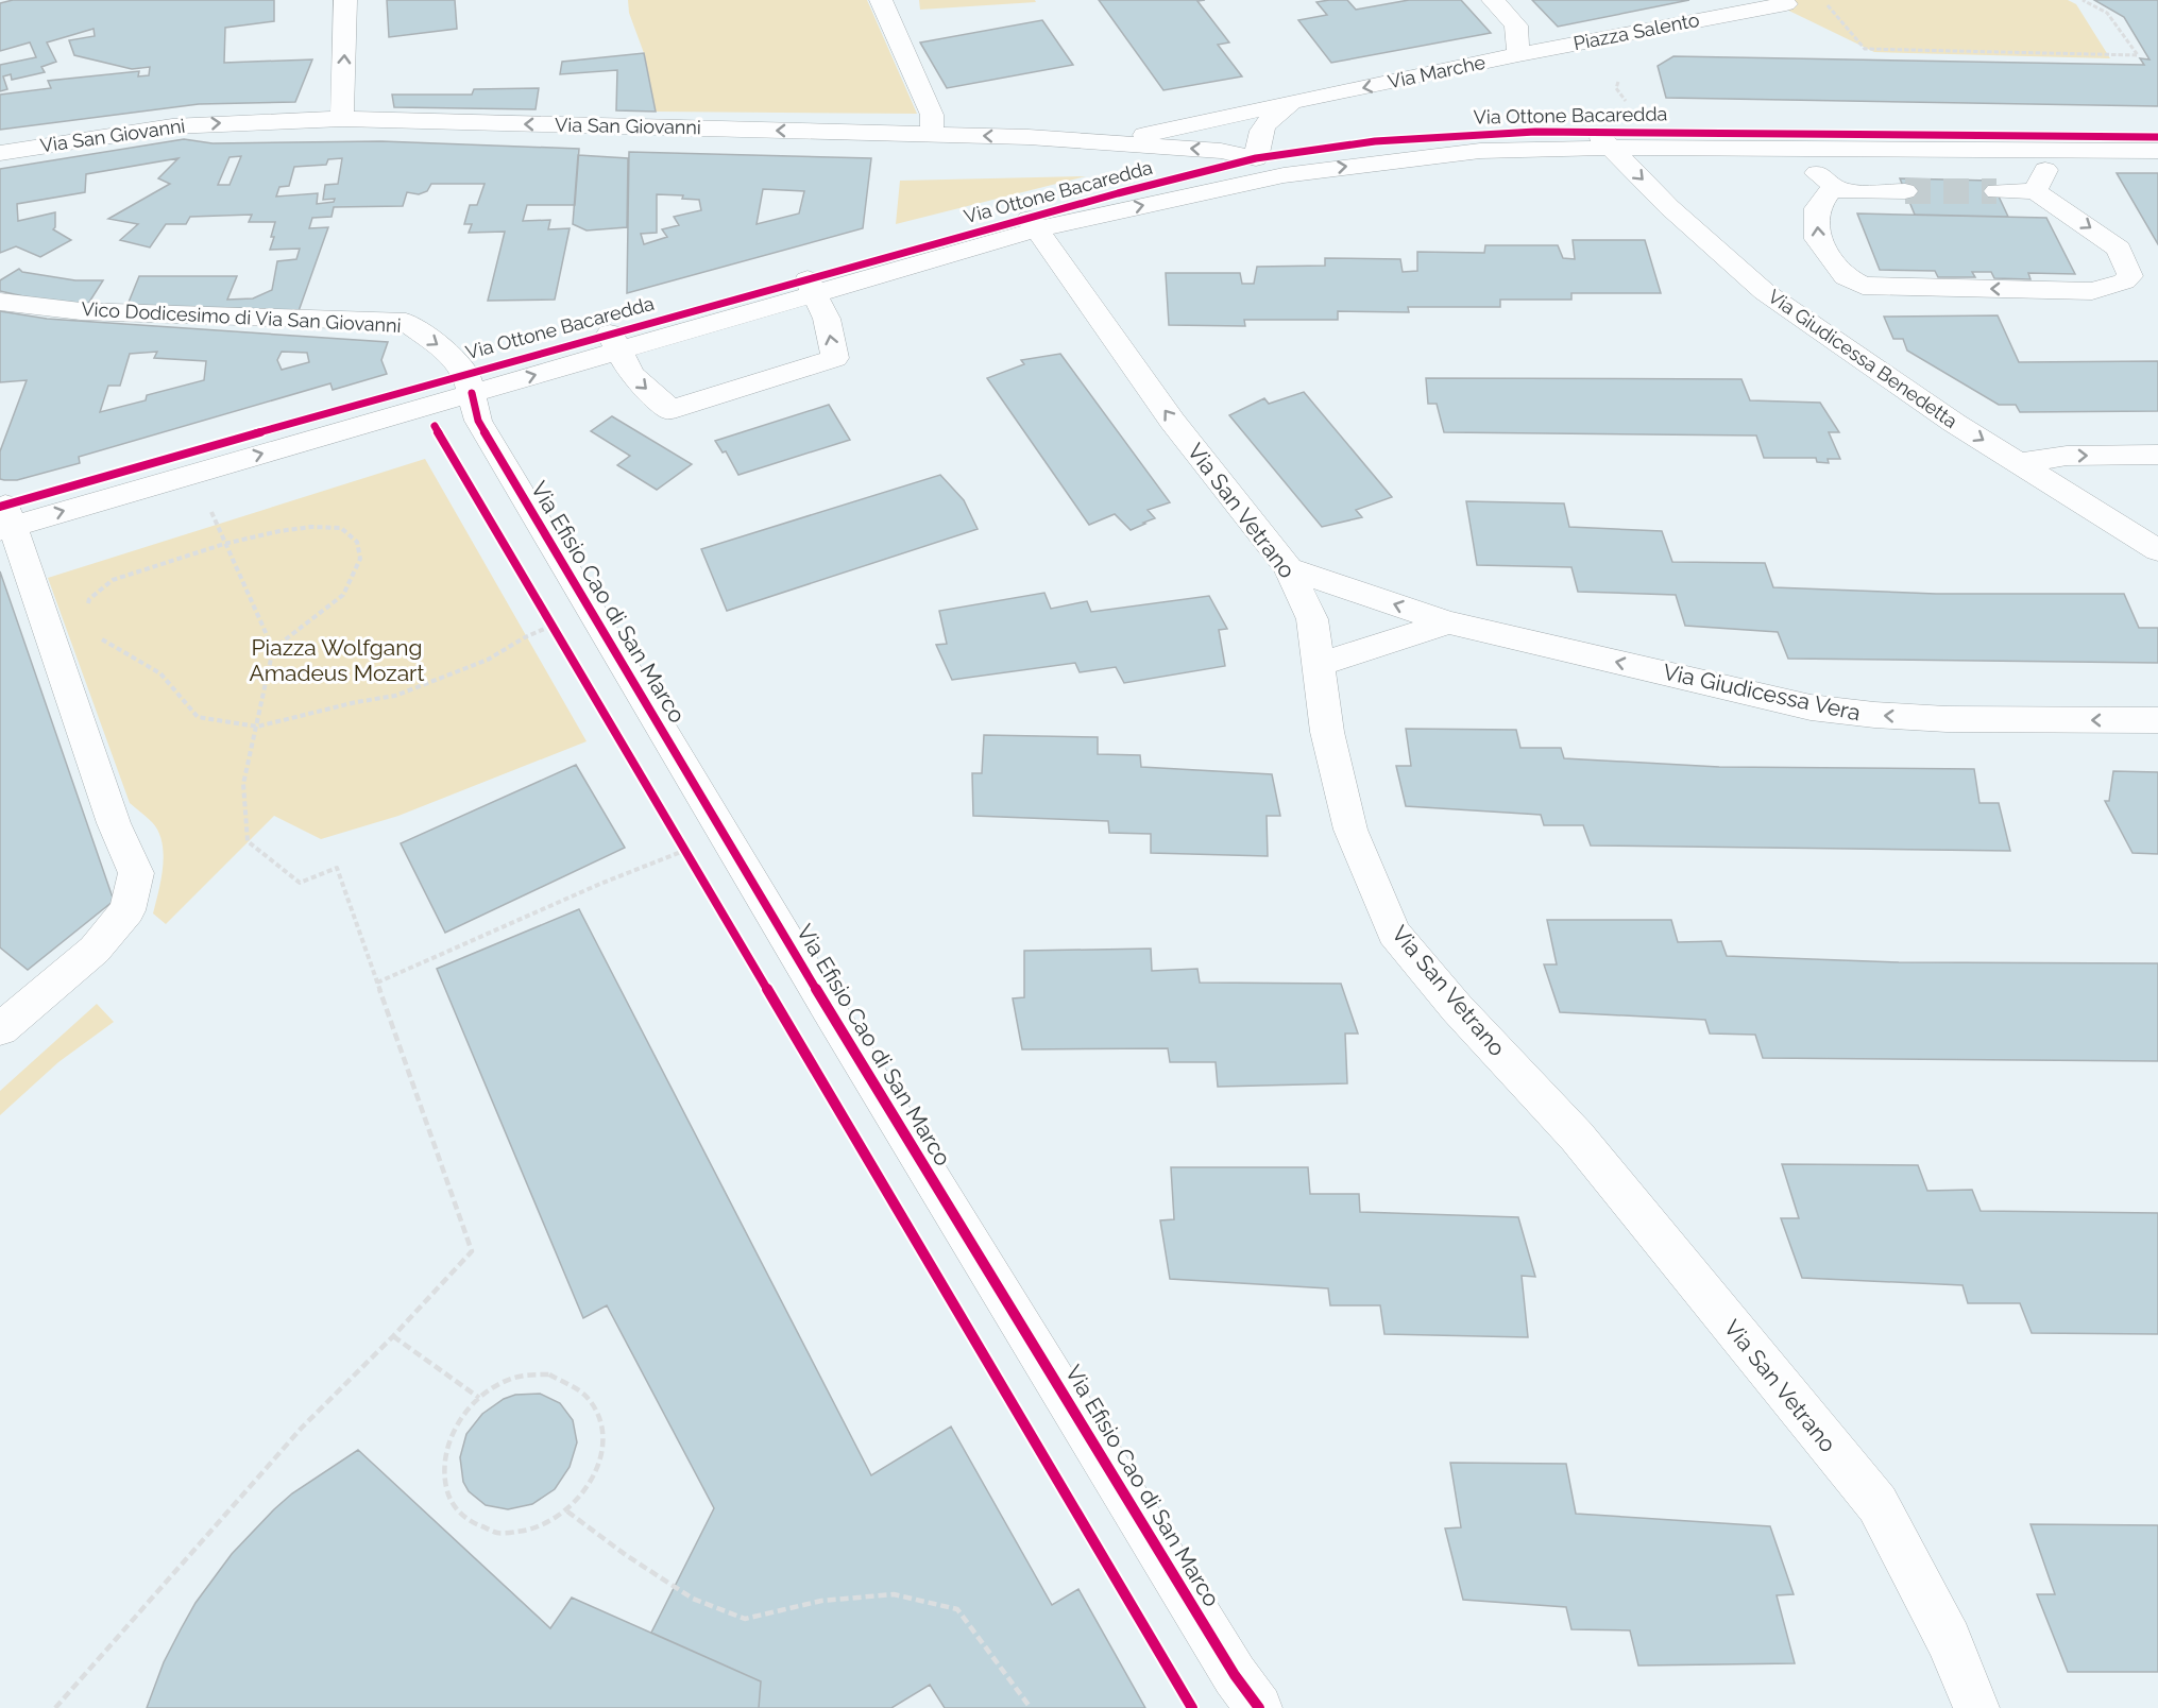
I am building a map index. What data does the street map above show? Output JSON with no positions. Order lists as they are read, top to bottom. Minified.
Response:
{"streets":{"street":["Piazza Salento","Via Marche","Via Ottone Bacaredda","Via San Giovanni","Vico Dodicesimo di Via San Giovanni","Via Giudicessa Benedetta","Via San Vetrano","Via Efisio Cao di San Marco","Via Giudicessa Vera"]},"crossings":[["Piazza Salento","Via Marche"],["Via Marche","Via Ottone Bacaredda"],["Via Marche","Via San Giovanni"],["Via Ottone Bacaredda","Via San Giovanni"],["Via Ottone Bacaredda","Vico Dodicesimo di Via San Giovanni"],["Via Ottone Bacaredda","Via Giudicessa Benedetta"],["Via Ottone Bacaredda","Via San Vetrano"],["Via Ottone Bacaredda","Via Efisio Cao di San Marco"],["Vico Dodicesimo di Via San Giovanni","Via Efisio Cao di San Marco"],["Via San Vetrano","Via Giudicessa Vera"]],"one_way":["Via Marche","Vico Dodicesimo di Via San Giovanni","Via Giudicessa Benedetta","Via Giudicessa Vera"],"parks":["Piazza Wolfgang Amadeus Mozart"]}
